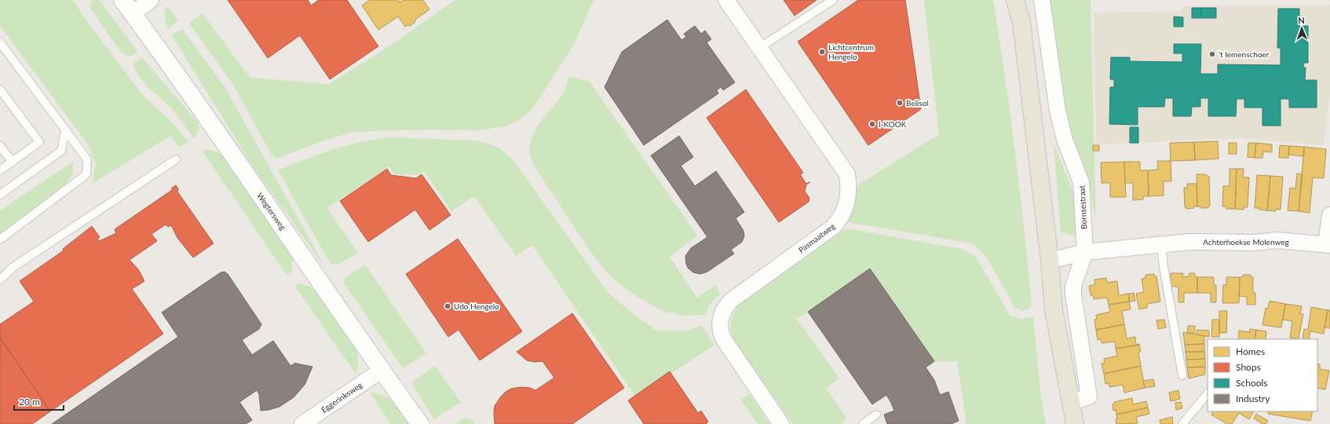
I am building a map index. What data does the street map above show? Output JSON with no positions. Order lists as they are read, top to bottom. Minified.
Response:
{"streets":{"street":["Bornsestraat","Wegtersweg","Pasmaatweg","Achterhoekse Molenweg","Eggerinksweg"]},"crossings":[["Bornsestraat","Achterhoekse Molenweg"],["Wegtersweg","Eggerinksweg"]],"places":["Lichtcentrum Hengelo","'t Iemenschoer","Belisol","I-KOOK","Udo Hengelo"],"legend":["Homes","Shops","Schools","Industry"],"scale_bar":"20 m","north":"top"}
